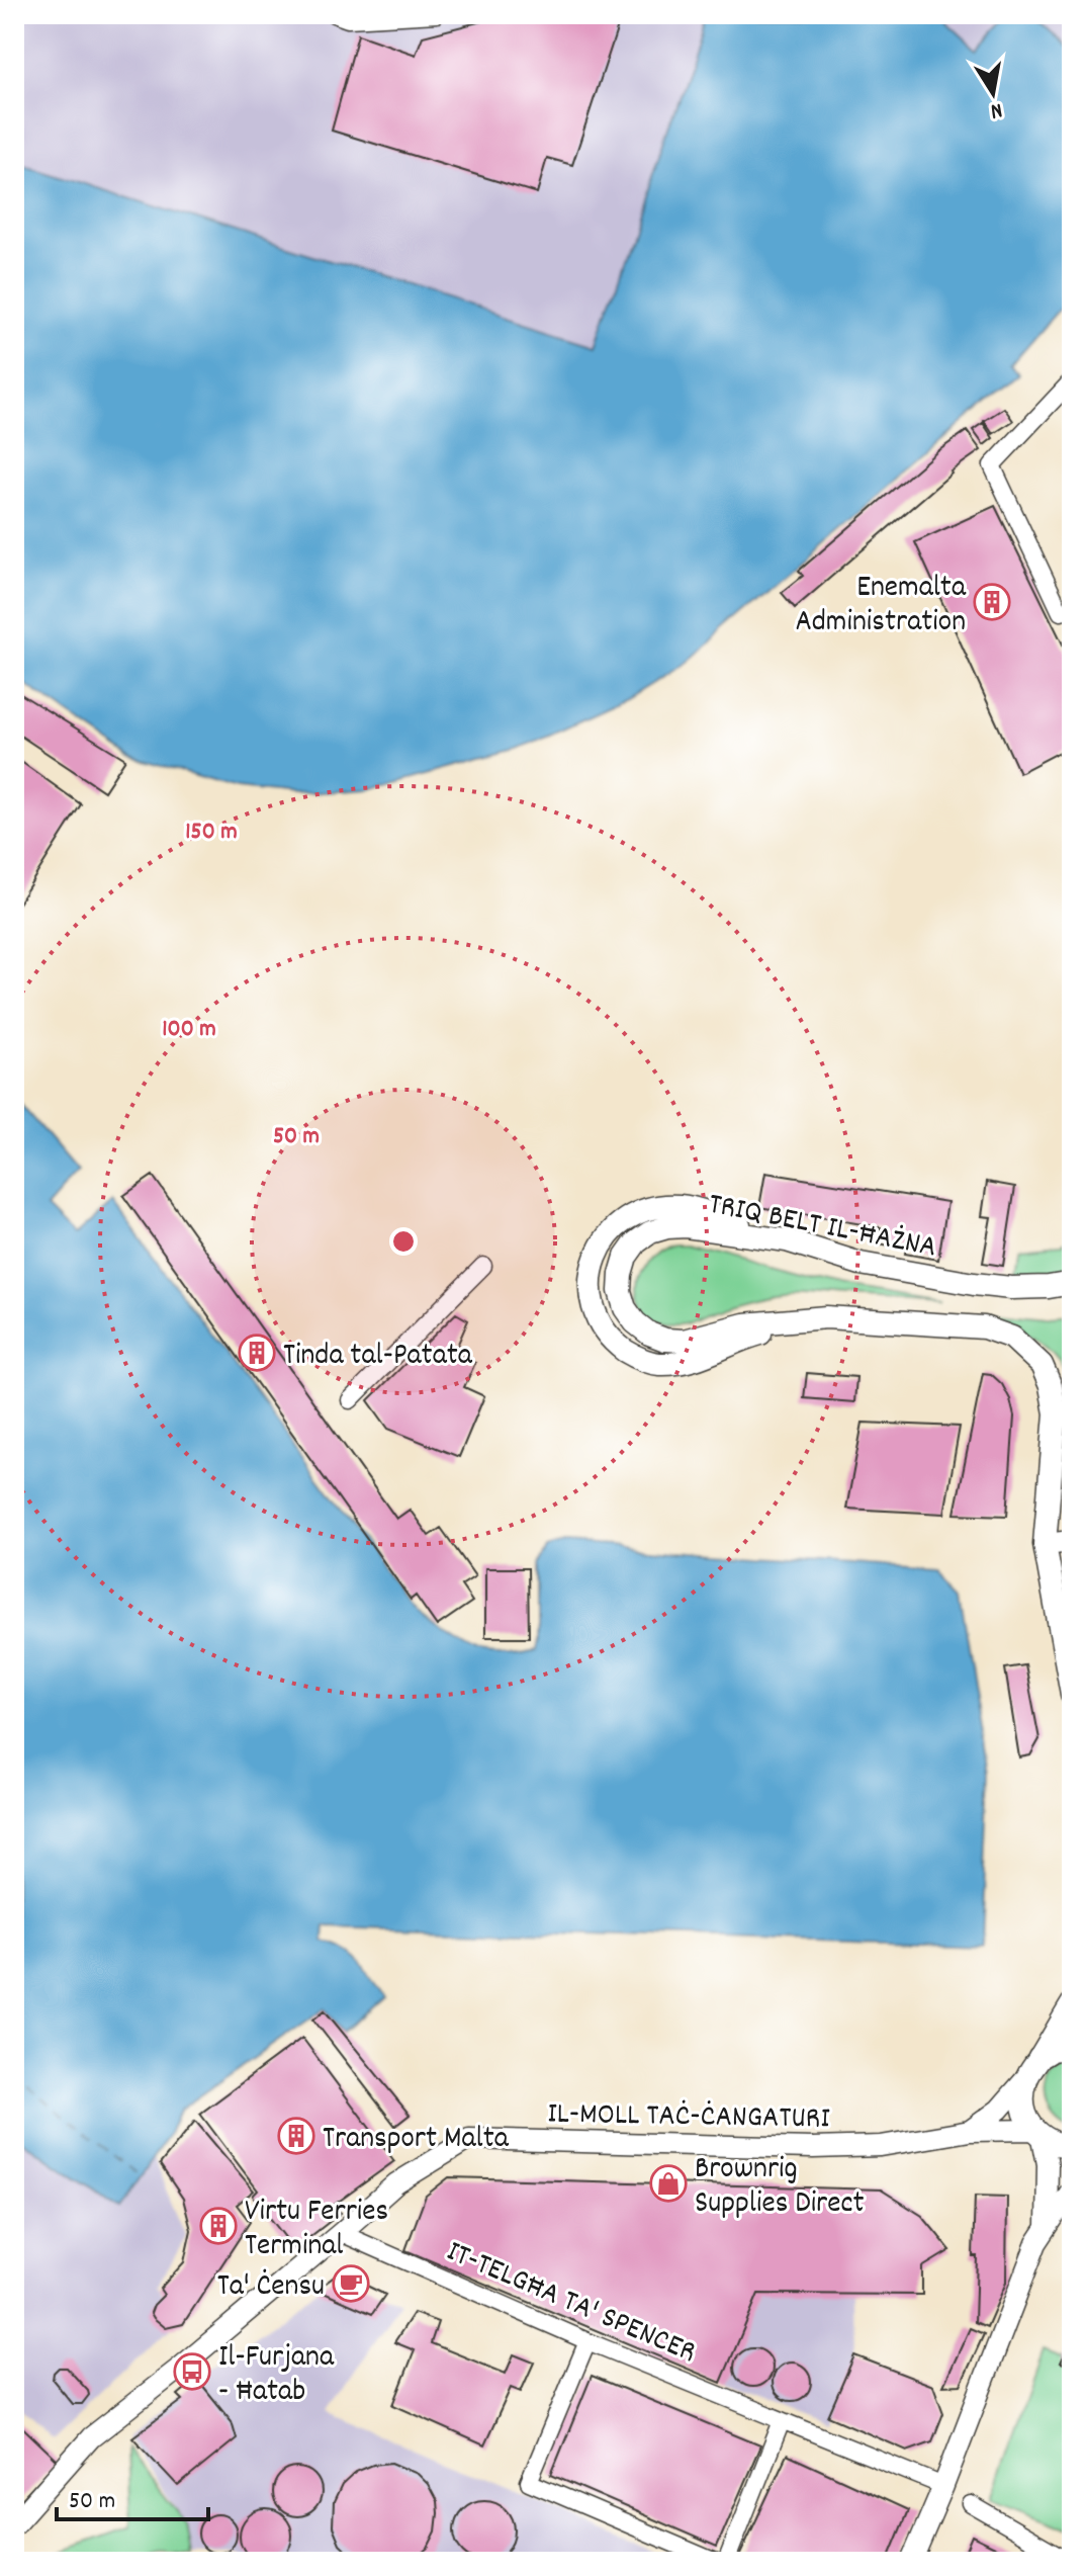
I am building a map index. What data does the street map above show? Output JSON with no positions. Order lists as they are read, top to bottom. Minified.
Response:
{"streets":{"main road":["TRIQ BELT IL-ĦAŻNA"],"street":["IL-MOLL TAĊ-ĊANGATURI","IT-TELGĦA TA' SPENCER"]},"crossings":[["IL-MOLL TAĊ-ĊANGATURI","IT-TELGĦA TA' SPENCER"]],"places":{"building":["Enemalta Administration","Tinda tal-Patata","Transport Malta","Virtu Ferries Terminal"],"shop":["Brownrig Supplies Direct"],"cafe":["Ta' Ċensu"],"bus stop":["Il-Furjana - Ħatab"]},"scale_bar":"50 m","north":"bottom","rings":["150 m","100 m","50 m"]}
